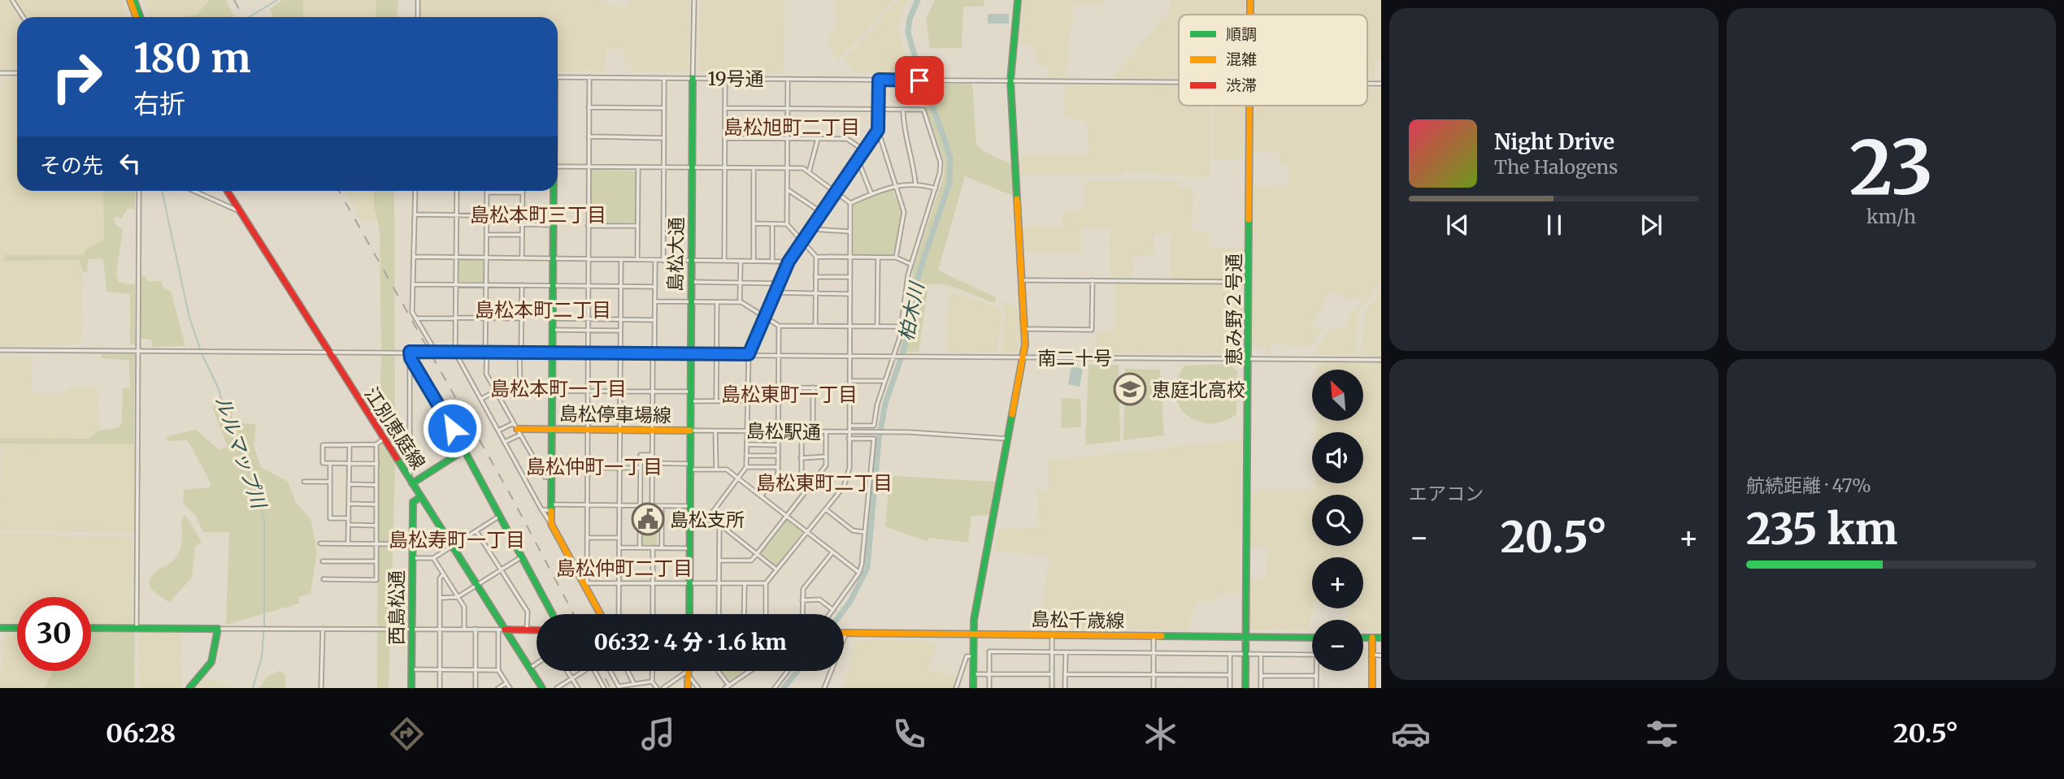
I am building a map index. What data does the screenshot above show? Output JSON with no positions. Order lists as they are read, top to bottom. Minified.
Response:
{"streets":{"street":["19号通","島松大通","恵み野２号通","南二十号","島松停車場線","江別恵庭線","島松駅通","西島松通","島松千歳線"]},"crossings":[["19号通","島松大通"],["島松大通","南二十号"],["島松大通","島松停車場線"],["島松大通","島松駅通"],["恵み野２号通","南二十号"],["恵み野２号通","島松千歳線"],["南二十号","江別恵庭線"],["島松停車場線","島松駅通"],["江別恵庭線","西島松通"]],"districts":["島松旭町二丁目","島松本町三丁目","島松本町二丁目","島松本町一丁目","島松東町一丁目","島松仲町一丁目","島松東町二丁目","島松寿町一丁目","島松仲町二丁目"],"water":["柏木川","ルルマップ川"],"places":{"school or university":["恵庭北高校"],"public building":["島松支所"]},"legend":["順調","混雑","渋滞"],"north":"top left","page":{"tile":[["23","km/h"],"エアコン",["航続距離 · 47%","235 km"]],"turn":["180 m","右折"],"song":["Night Drive","The Halogens"],"then":"その先","map_buttons":["+","−"],"heat":["−","20.5°","+"],"limit":"30","trip":"06:32 · 4 分 · 1.6 km","tabs":["06:28","20.5°"]}}
